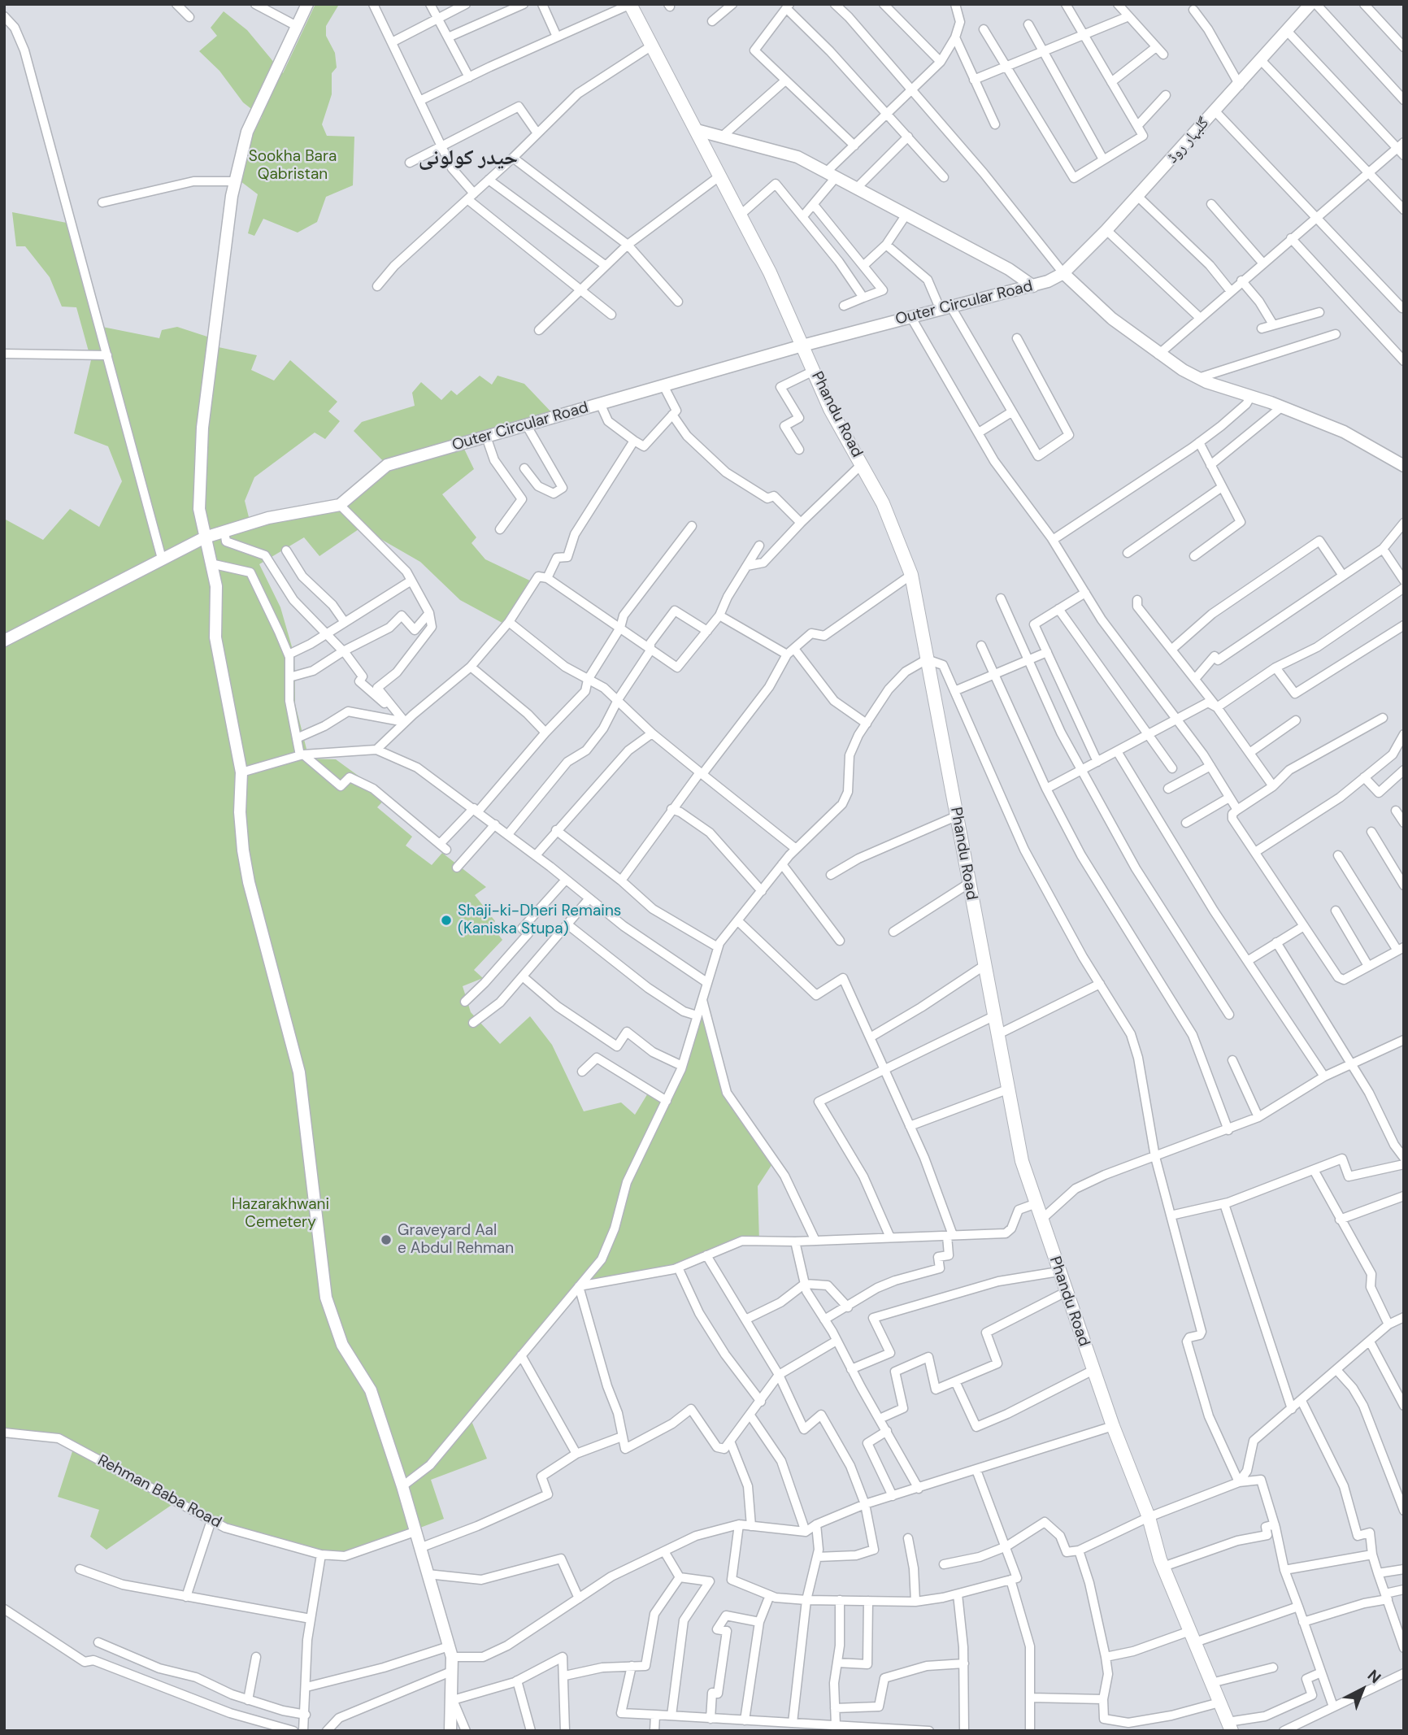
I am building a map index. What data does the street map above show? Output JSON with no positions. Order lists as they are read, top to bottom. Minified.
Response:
{"streets":{"main road":["گلبہار روڈ","Outer Circular Road","Phandu Road"],"street":["Rehman Baba Road"]},"crossings":[["گلبہار روڈ","Outer Circular Road"],["Outer Circular Road","Phandu Road"]],"districts":["حیدر کولونی"],"parks":["Sookha Bara Qabristan","Hazarakhwani Cemetery"],"places":["Shaji-ki-Dheri Remains (Kaniska Stupa)","Graveyard Aal e Abdul Rehman"],"north":"top right"}
